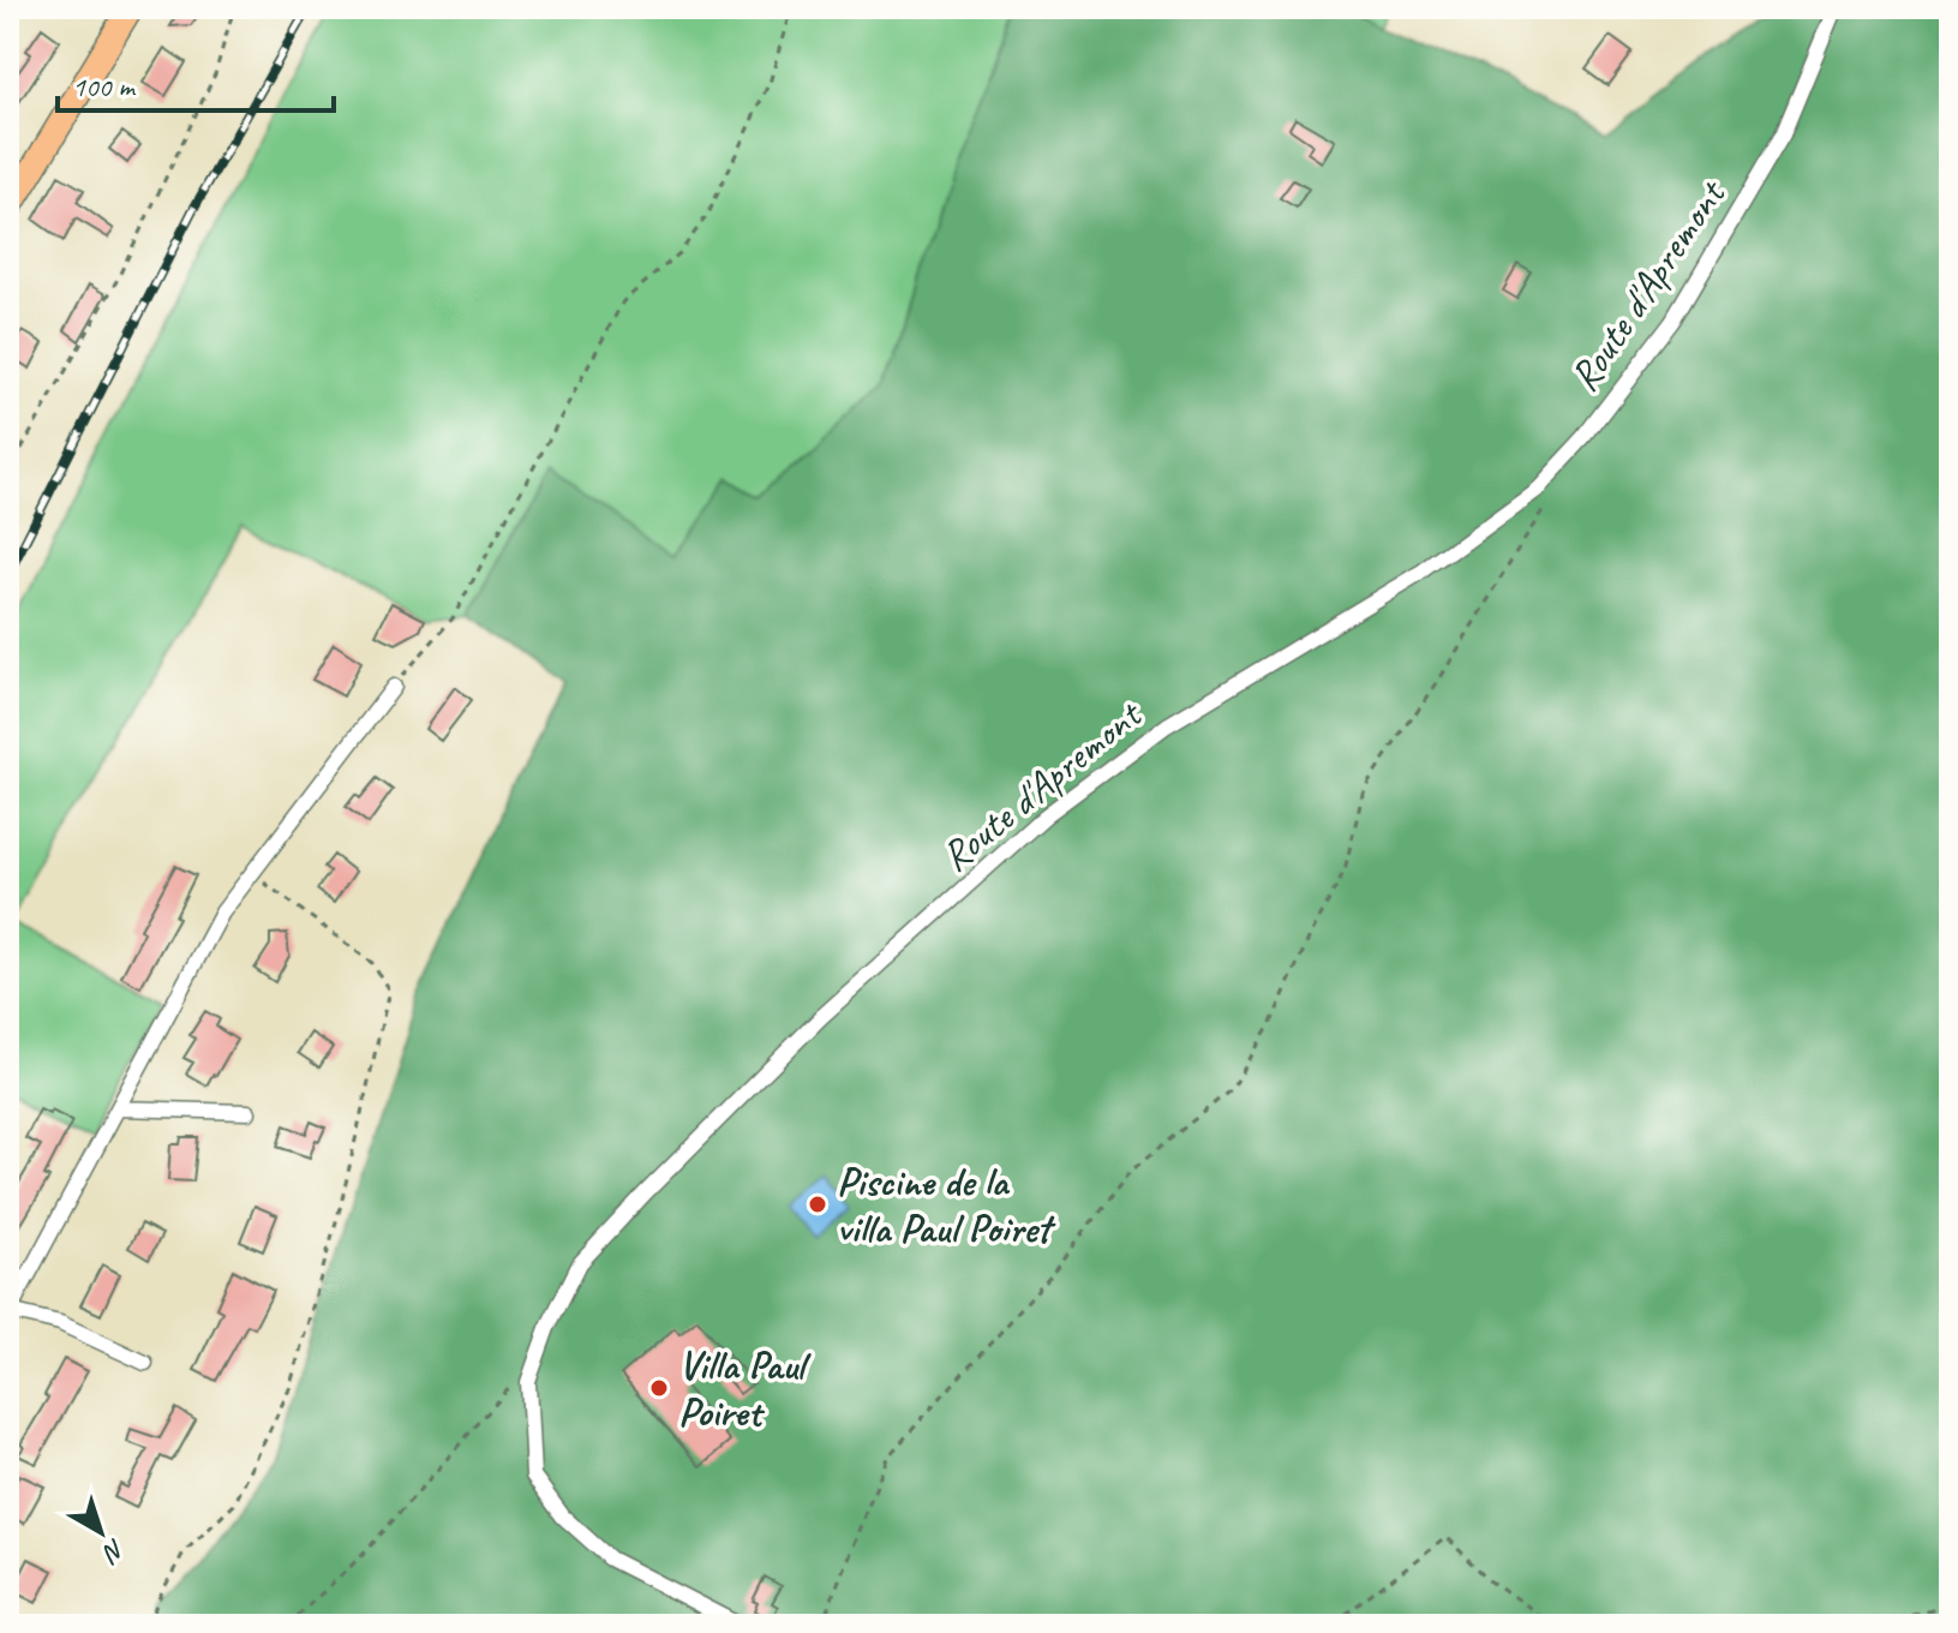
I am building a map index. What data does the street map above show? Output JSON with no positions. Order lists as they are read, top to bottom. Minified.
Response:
{"streets":{"street":["Route d'Apremont"]},"places":["Piscine de la villa Paul Poiret","Villa Paul Poiret"],"scale_bar":"100 m","north":"bottom right"}
